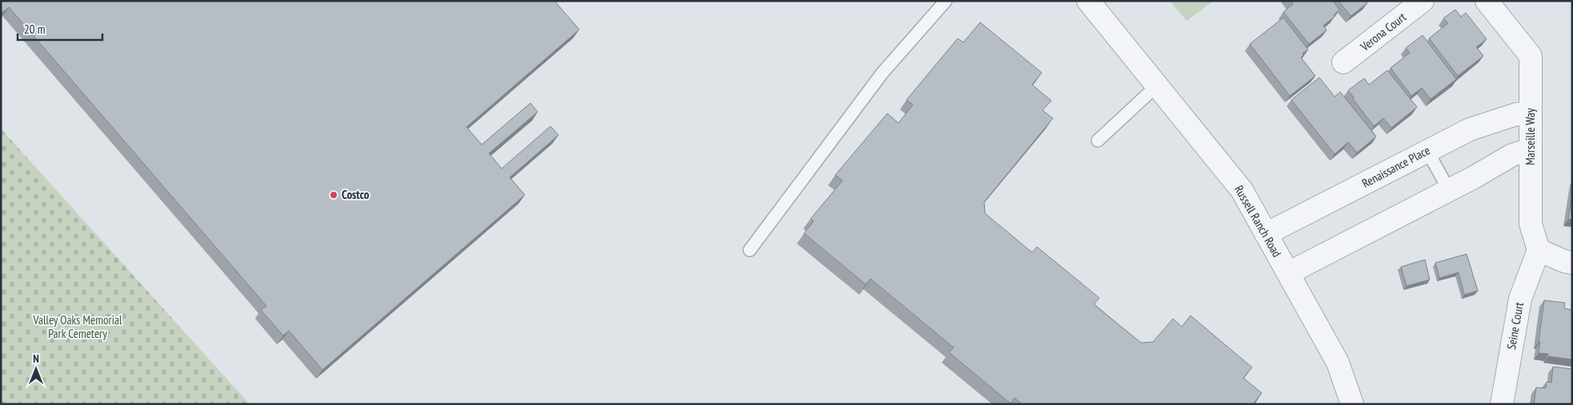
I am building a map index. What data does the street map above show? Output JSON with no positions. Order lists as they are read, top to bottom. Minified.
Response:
{"streets":{"street":["Verona Court","Marseille Way","Renaissance Place","Russell Ranch Road","Seine Court"]},"crossings":[["Marseille Way","Renaissance Place"],["Marseille Way","Seine Court"],["Renaissance Place","Russell Ranch Road"]],"parks":["Valley Oaks Memorial Park Cemetery"],"places":["Costco"],"scale_bar":"20 m","north":"top"}
